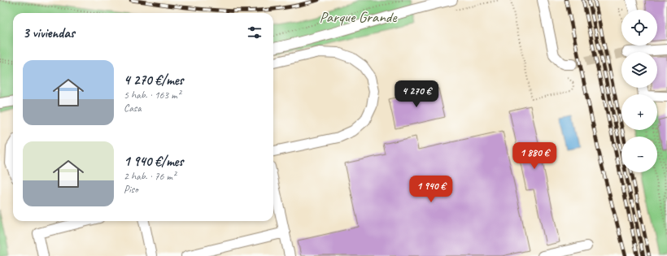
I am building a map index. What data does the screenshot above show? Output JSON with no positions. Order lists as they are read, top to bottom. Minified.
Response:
{"parks":["Parque Grande"],"page":{"map_buttons":["+","−"],"heading":"3 viviendas","list":[{"name":"4 270 €/mes","note":"5 hab. · 163 m² · Casa"},{"name":"1 940 €/mes","note":"2 hab. · 76 m² · Piso"}],"price":["4 270 €","1 880 €","1 940 €"]}}
